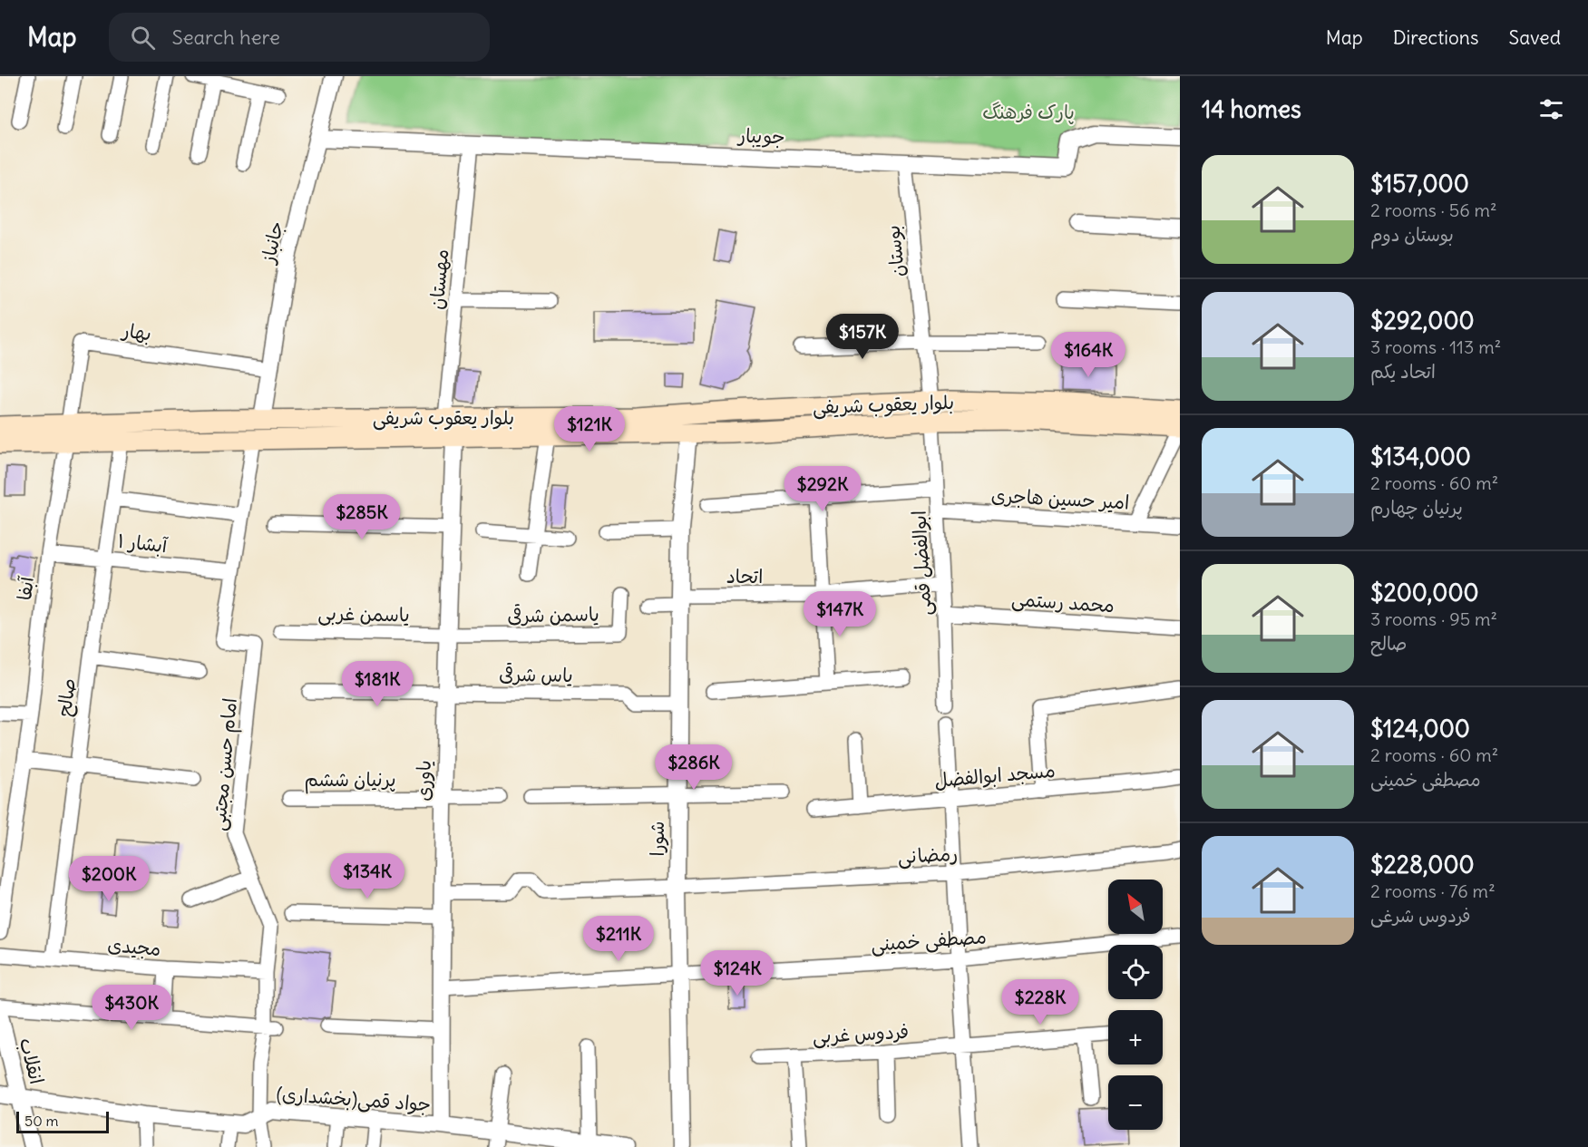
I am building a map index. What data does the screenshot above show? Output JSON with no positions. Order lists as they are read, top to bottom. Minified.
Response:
{"streets":{"main road":["بلوار یعقوب شریفی"],"street":["جویبار","جانباز","بوستان","مهستان","بهار","امیر حسین هاجری","آبشار ۱","ابوالفضل قمی","اتحاد","آبفا","محمد رستمی","یاسمن غربی","یاسمن شرقی","یاس شرقی","صالح","امام حسن مجتبی","مسجد ابوالفضل","پرنیان ششم","یاوری","شورا","رمضانی","مصطفی خمینی","مجیدی","فردوس غربی","انقلاب","جواد قمی(بخشداری)"]},"crossings":[["جویبار","جانباز"],["جویبار","بوستان"],["جویبار","مهستان"],["جانباز","بهار"],["جانباز","بلوار یعقوب شریفی"],["بوستان","بلوار یعقوب شریفی"],["مهستان","بلوار یعقوب شریفی"],["بهار","بلوار یعقوب شریفی"],["بهار","آبفا"],["بلوار یعقوب شریفی","ابوالفضل قمی"],["بلوار یعقوب شریفی","آبفا"],["بلوار یعقوب شریفی","صالح"],["بلوار یعقوب شریفی","امام حسن مجتبی"],["بلوار یعقوب شریفی","یاوری"],["بلوار یعقوب شریفی","شورا"],["امیر حسین هاجری","ابوالفضل قمی"],["آبشار ۱","آبفا"],["آبشار ۱","صالح"],["آبشار ۱","امام حسن مجتبی"],["ابوالفضل قمی","اتحاد"],["ابوالفضل قمی","محمد رستمی"],["اتحاد","شورا"],["یاسمن غربی","یاسمن شرقی"],["یاسمن غربی","یاوری"],["یاسمن شرقی","یاوری"],["یاس شرقی","یاوری"],["یاس شرقی","شورا"],["صالح","مجیدی"],["امام حسن مجتبی","مجیدی"],["امام حسن مجتبی","جواد قمی(بخشداری)"],["پرنیان ششم","یاوری"],["یاوری","رمضانی"],["یاوری","مصطفی خمینی"],["یاوری","جواد قمی(بخشداری)"],["شورا","رمضانی"],["شورا","مصطفی خمینی"],["انقلاب","جواد قمی(بخشداری)"]],"parks":["پارک فرهنگ"],"scale_bar":"50 m","north":"top left","page":{"header":"Map","search":"Search here","nav":["Map","Directions","Saved"],"heading":"14 homes","list":[{"name":"$157,000","note":"2 rooms · 56 m² · بوستان دوم"},{"name":"$292,000","note":"3 rooms · 113 m² · اتحاد یکم"},{"name":"$134,000","note":"2 rooms · 60 m² · پرنیان چهارم"},{"name":"$200,000","note":"3 rooms · 95 m² · صالح"},{"name":"$124,000","note":"2 rooms · 60 m² · مصطفی خمینی"},{"name":"$228,000","note":"2 rooms · 76 m² · فردوس شرغی"}],"price":["$157K","$164K","$121K","$292K","$285K","$147K","$181K","$286K","$134K","$200K","$211K","$124K","$228K","$430K"],"map_buttons":["+","−"],"scale":"50 m"}}
